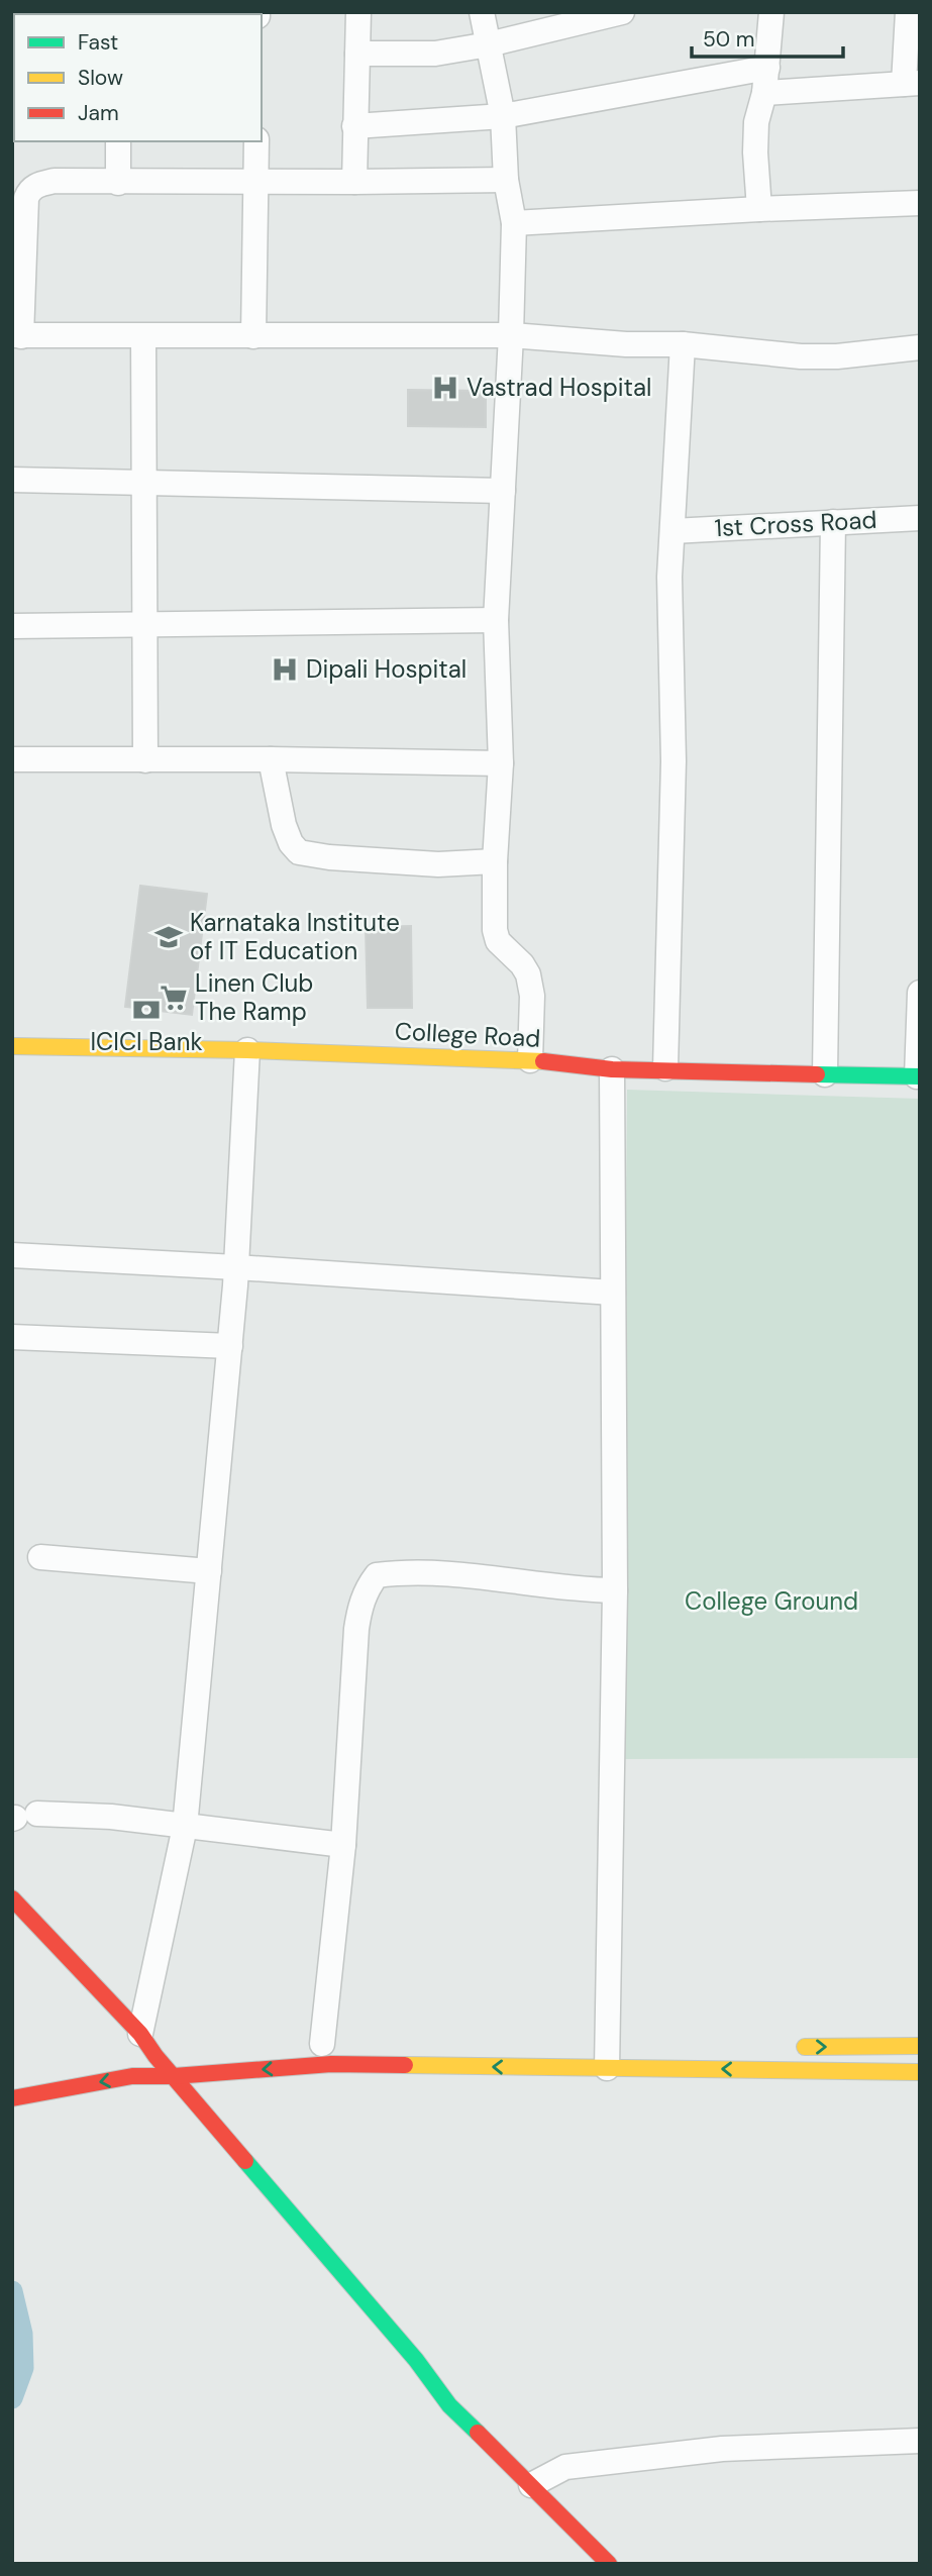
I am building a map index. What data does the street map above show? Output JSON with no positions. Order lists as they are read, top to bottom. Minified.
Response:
{"streets":{"street":["1st Cross Road","College Road"]},"parks":["College Ground"],"places":{"hospital":["Vastrad Hospital","Dipali Hospital"],"school or university":["Karnataka Institute of IT Education"],"supermarket":["Linen Club The Ramp"],"bank":["ICICI Bank"]},"legend":["Fast","Slow","Jam"],"scale_bar":"50 m"}
